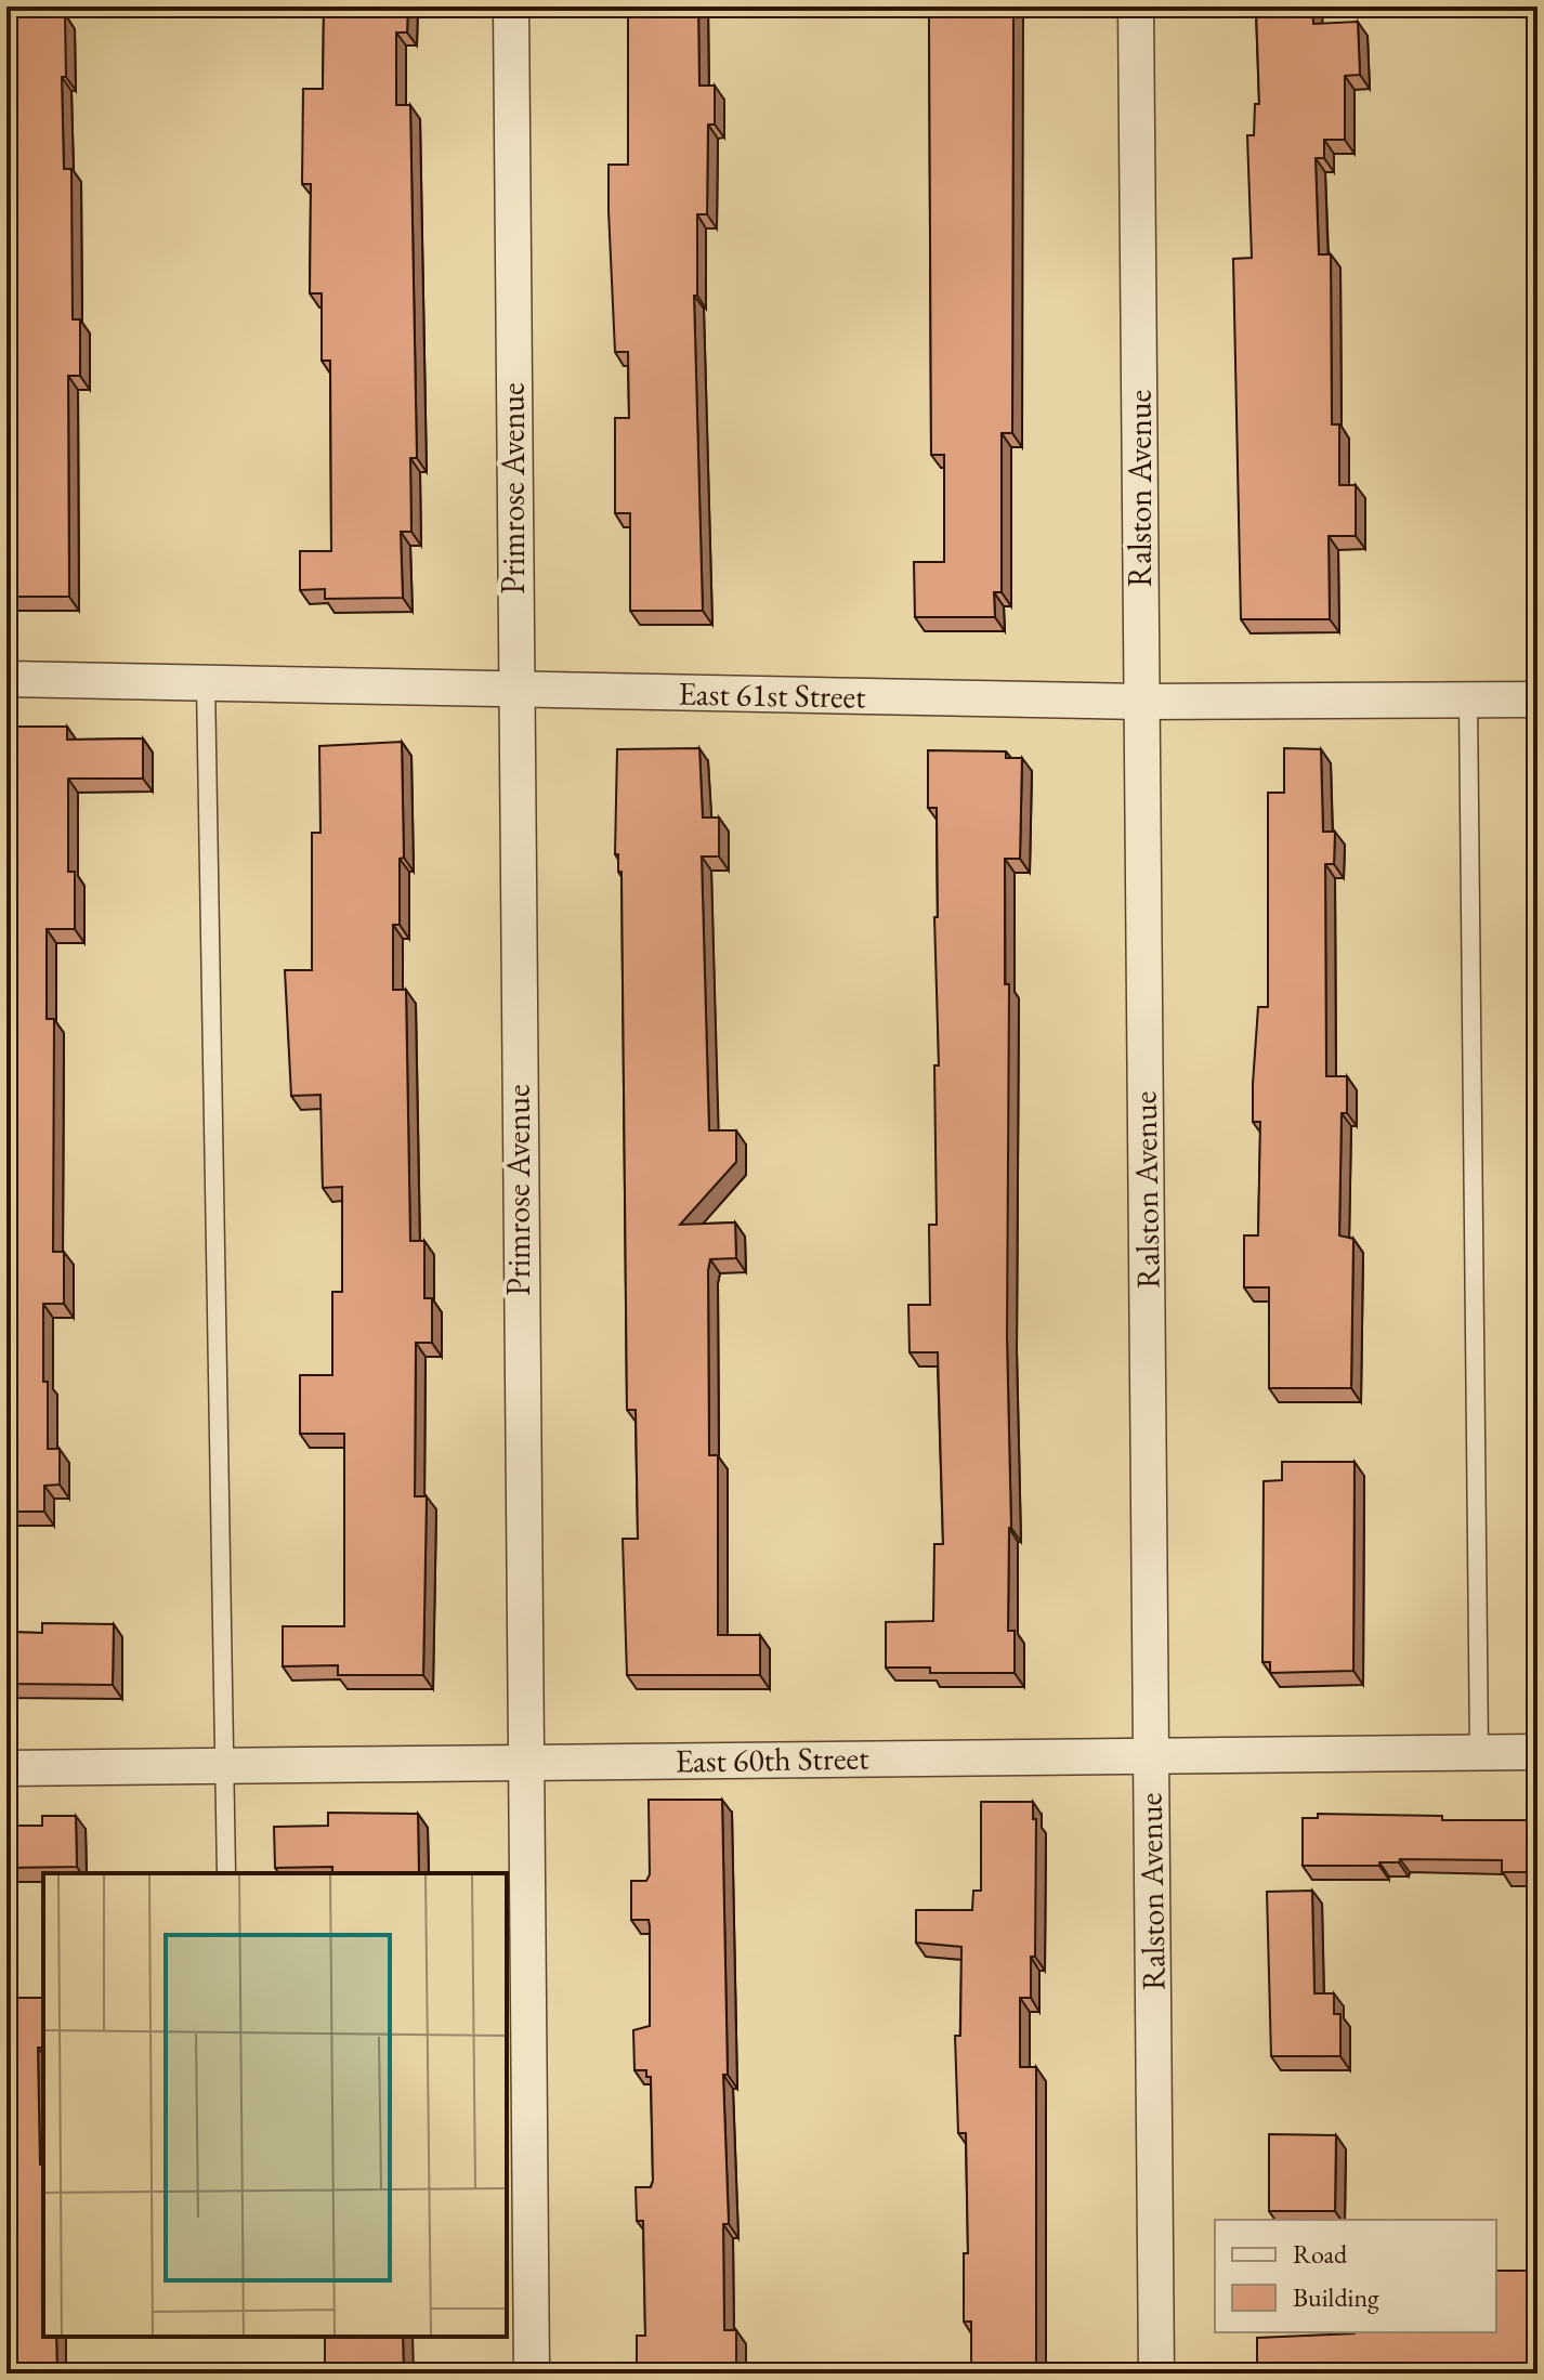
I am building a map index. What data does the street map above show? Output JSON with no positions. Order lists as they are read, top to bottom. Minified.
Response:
{"streets":{"street":["Primrose Avenue","Ralston Avenue","East 61st Street","East 60th Street"]},"crossings":[["Primrose Avenue","East 61st Street"],["Primrose Avenue","East 60th Street"],["Ralston Avenue","East 61st Street"],["Ralston Avenue","East 60th Street"]],"legend":["Road","Building"]}
